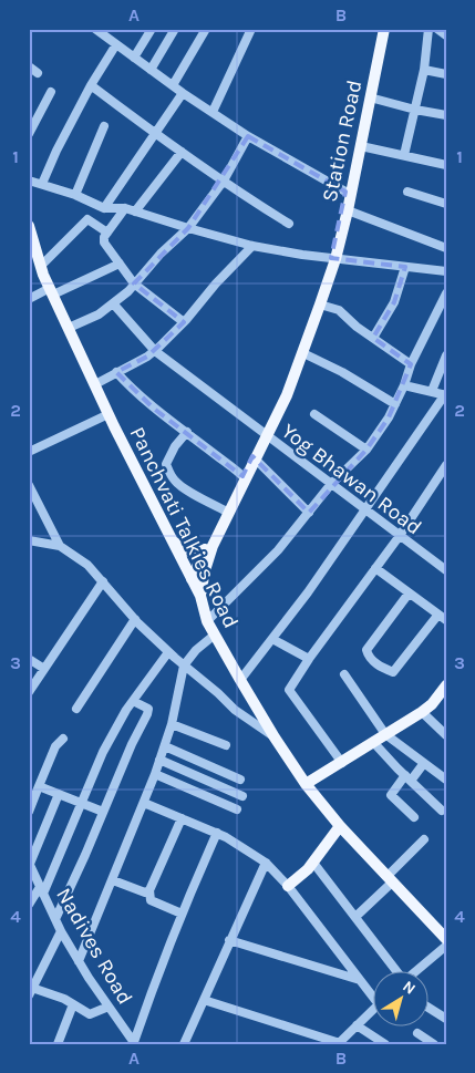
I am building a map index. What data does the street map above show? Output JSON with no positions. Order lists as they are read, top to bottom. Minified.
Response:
{"streets":{"main road":["Station Road","Panchvati Talkies Road"],"street":["Yog Bhawan Road","Nadives Road"]},"north":"top right","grid":{"columns":["A","B"],"rows":["1","2","3","4"]}}
